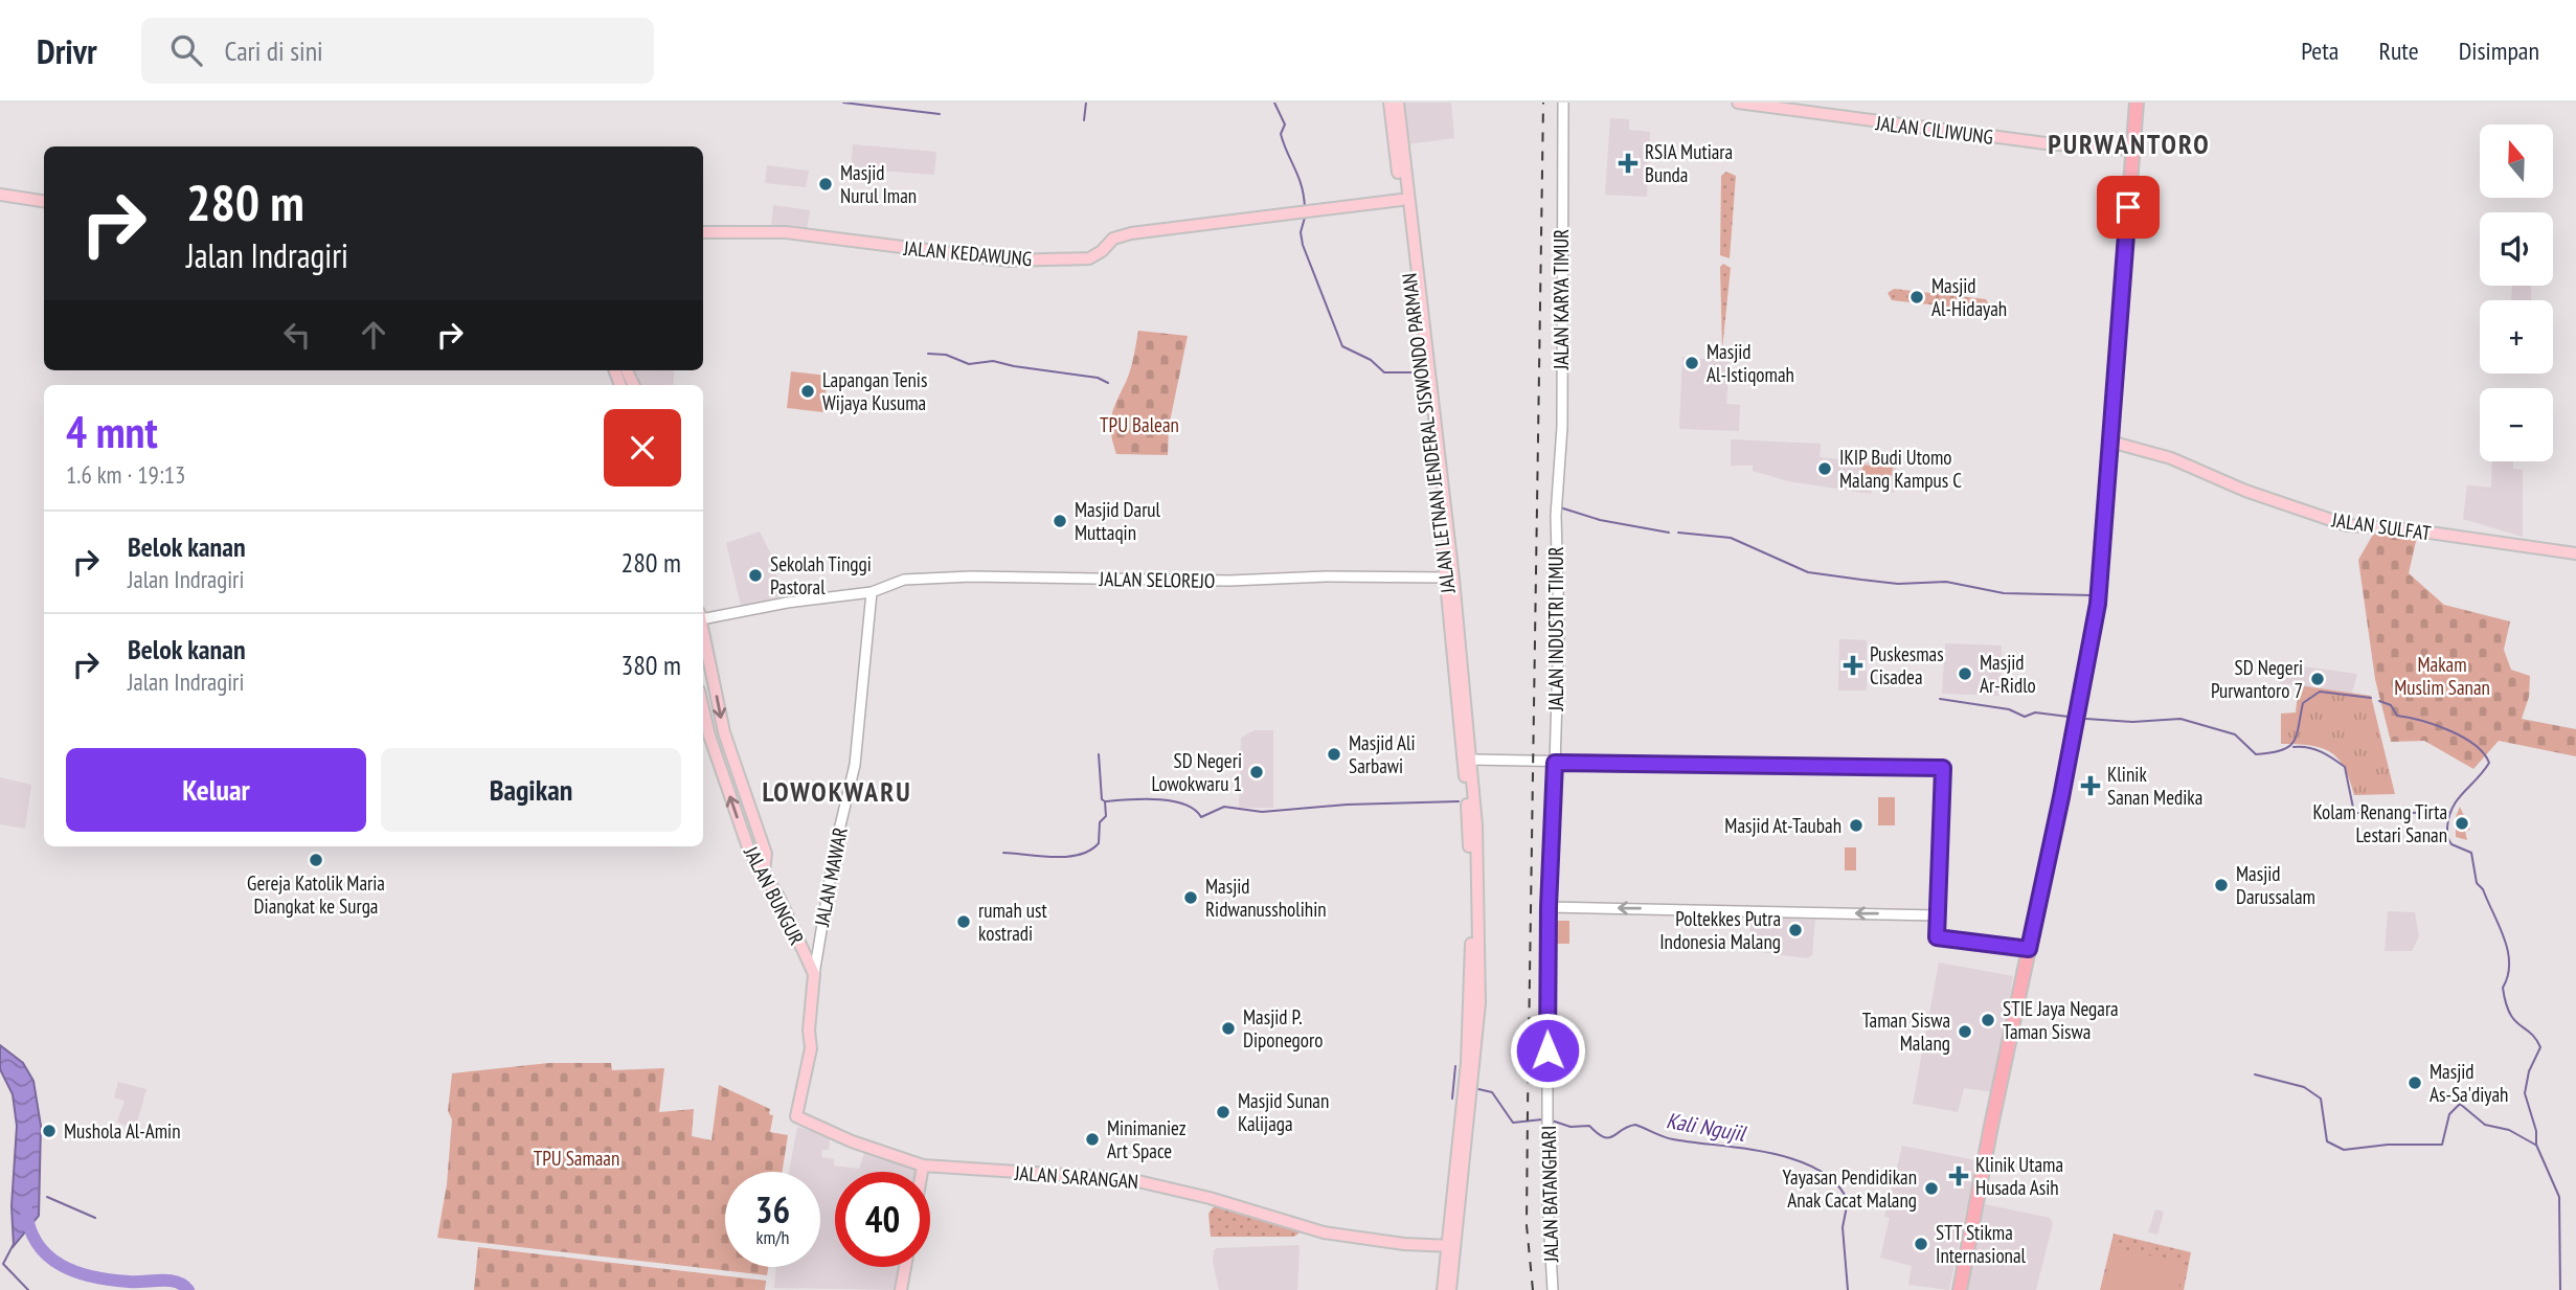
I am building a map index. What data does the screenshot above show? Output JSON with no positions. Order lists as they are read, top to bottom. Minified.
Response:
{"streets":{"main road":["JALAN CILIWUNG","JALAN KEDAWUNG","JALAN LETNAN JENDERAL SISWONDO PARMAN","JALAN SULFAT","JALAN MAWAR","JALAN BUNGUR","JALAN SARANGAN"],"street":["JALAN KARYA TIMUR","JALAN SELOREJO","JALAN INDUSTRI TIMUR","JALAN BATANGHARI"]},"crossings":[["JALAN KEDAWUNG","JALAN LETNAN JENDERAL SISWONDO PARMAN"],["JALAN KARYA TIMUR","JALAN INDUSTRI TIMUR"],["JALAN LETNAN JENDERAL SISWONDO PARMAN","JALAN SELOREJO"],["JALAN LETNAN JENDERAL SISWONDO PARMAN","JALAN SARANGAN"],["JALAN SELOREJO","JALAN MAWAR"],["JALAN INDUSTRI TIMUR","JALAN BATANGHARI"],["JALAN MAWAR","JALAN BUNGUR"],["JALAN MAWAR","JALAN SARANGAN"]],"districts":["PURWANTORO","LOWOKWARU"],"water":["Kali Ngujil"],"parks":["TPU Balean","Makam Muslim Sanan","TPU Samaan"],"places":{"health":["RSIA Mutiara Bunda","Puskesmas Cisadea","Klinik Sanan Medika","Klinik Utama Husada Asih"],"other":["Masjid Nurul Iman","Masjid Al-Hidayah","Masjid Al-Istiqomah","Lapangan Tenis Wijaya Kusuma","IKIP Budi Utomo Malang Kampus C","Masjid Darul Muttaqin","Sekolah Tinggi Pastoral","Masjid Ar-Ridlo","SD Negeri Purwantoro 7","Masjid Ali Sarbawi","SD Negeri Lowokwaru 1","Kolam Renang Tirta Lestari Sanan","Masjid At-Taubah","Gereja Katolik Maria Diangkat ke Surga","Masjid Darussalam","Masjid Ridwanussholihin","rumah ust kostradi","Poltekkes Putra Indonesia Malang","STIE Jaya Negara Taman Siswa","Masjid P. Diponegoro","Taman Siswa Malang","Masjid As-Sa'diyah","Masjid Sunan Kalijaga","Mushola Al-Amin","Minimaniez Art Space","Yayasan Pendidikan Anak Cacat Malang","STT Stikma Internasional"]},"north":"top","page":{"header":"Drivr","search":"Cari di sini","nav":["Peta","Rute","Disimpan"],"map_buttons":["+","−"],"turn":["280 m","Jalan Indragiri"],"heading":["4 mnt","1.6 km · 19:13"],"list":[{"name":"Belok kanan","note":"Jalan Indragiri","value":"280 m"},{"name":"Belok kanan","note":"Jalan Indragiri","value":"380 m"}],"buttons":["Keluar","Bagikan"],"speed":"36 km/h","limit":"40"}}
